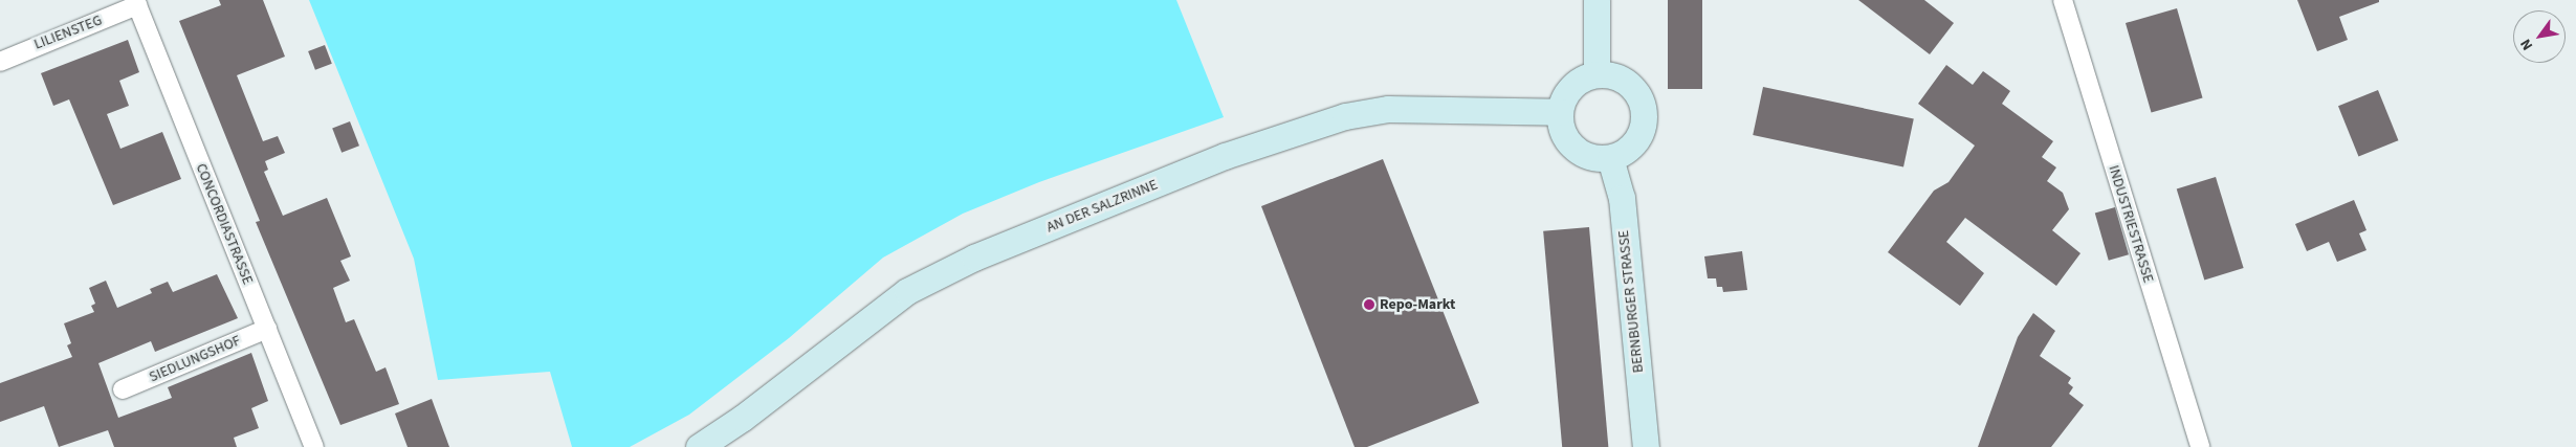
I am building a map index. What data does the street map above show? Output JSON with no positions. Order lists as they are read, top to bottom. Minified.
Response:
{"streets":{"main road":["AN DER SALZRINNE","BERNBURGER STRASSE"],"street":["LILIENSTEG","CONCORDIASTRASSE","INDUSTRIESTRASSE","SIEDLUNGSHOF"]},"crossings":[["LILIENSTEG","CONCORDIASTRASSE"],["AN DER SALZRINNE","BERNBURGER STRASSE"],["CONCORDIASTRASSE","SIEDLUNGSHOF"]],"places":["Repo-Markt"],"north":"bottom left"}
